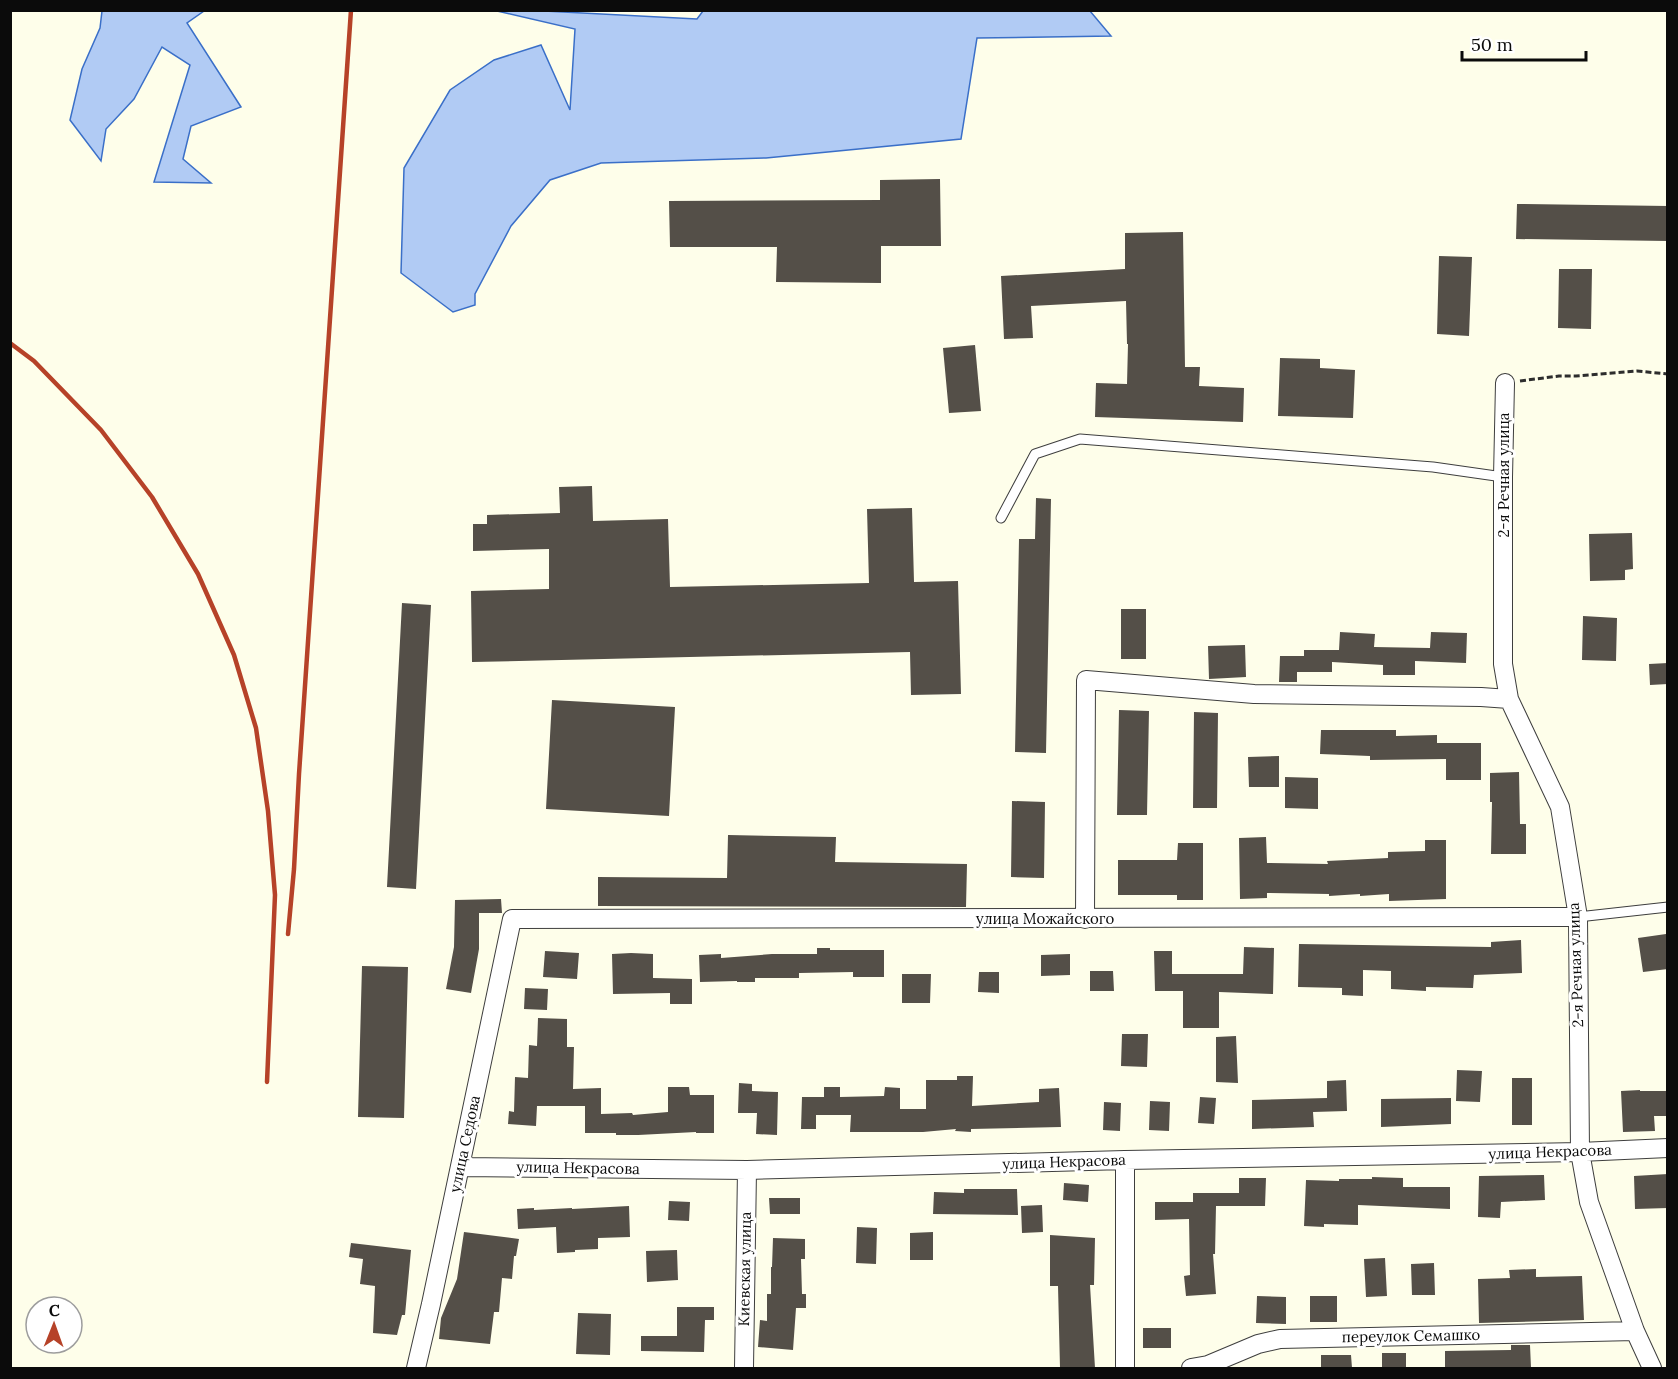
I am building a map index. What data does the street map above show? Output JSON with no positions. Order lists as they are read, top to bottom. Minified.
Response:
{"streets":{"street":["2-я Речная улица","улица Можайского","улица Седова","улица Некрасова","Киевская улица","переулок Семашко"]},"crossings":[["2-я Речная улица","улица Можайского"],["2-я Речная улица","улица Некрасова"],["2-я Речная улица","переулок Семашко"],["улица Можайского","улица Седова"],["улица Седова","улица Некрасова"],["улица Некрасова","Киевская улица"]],"scale_bar":"50 m","north":"top"}
